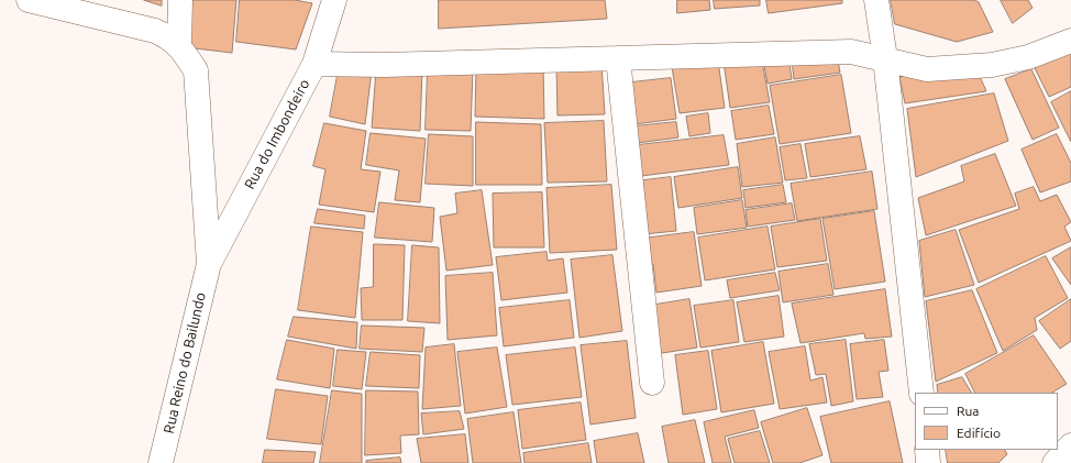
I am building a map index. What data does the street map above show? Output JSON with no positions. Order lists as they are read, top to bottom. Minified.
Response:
{"streets":{"street":["Rua do Imbondeiro","Rua Reino do Bailundo"]},"crossings":[["Rua do Imbondeiro","Rua Reino do Bailundo"]],"legend":["Rua","Edifício"]}
